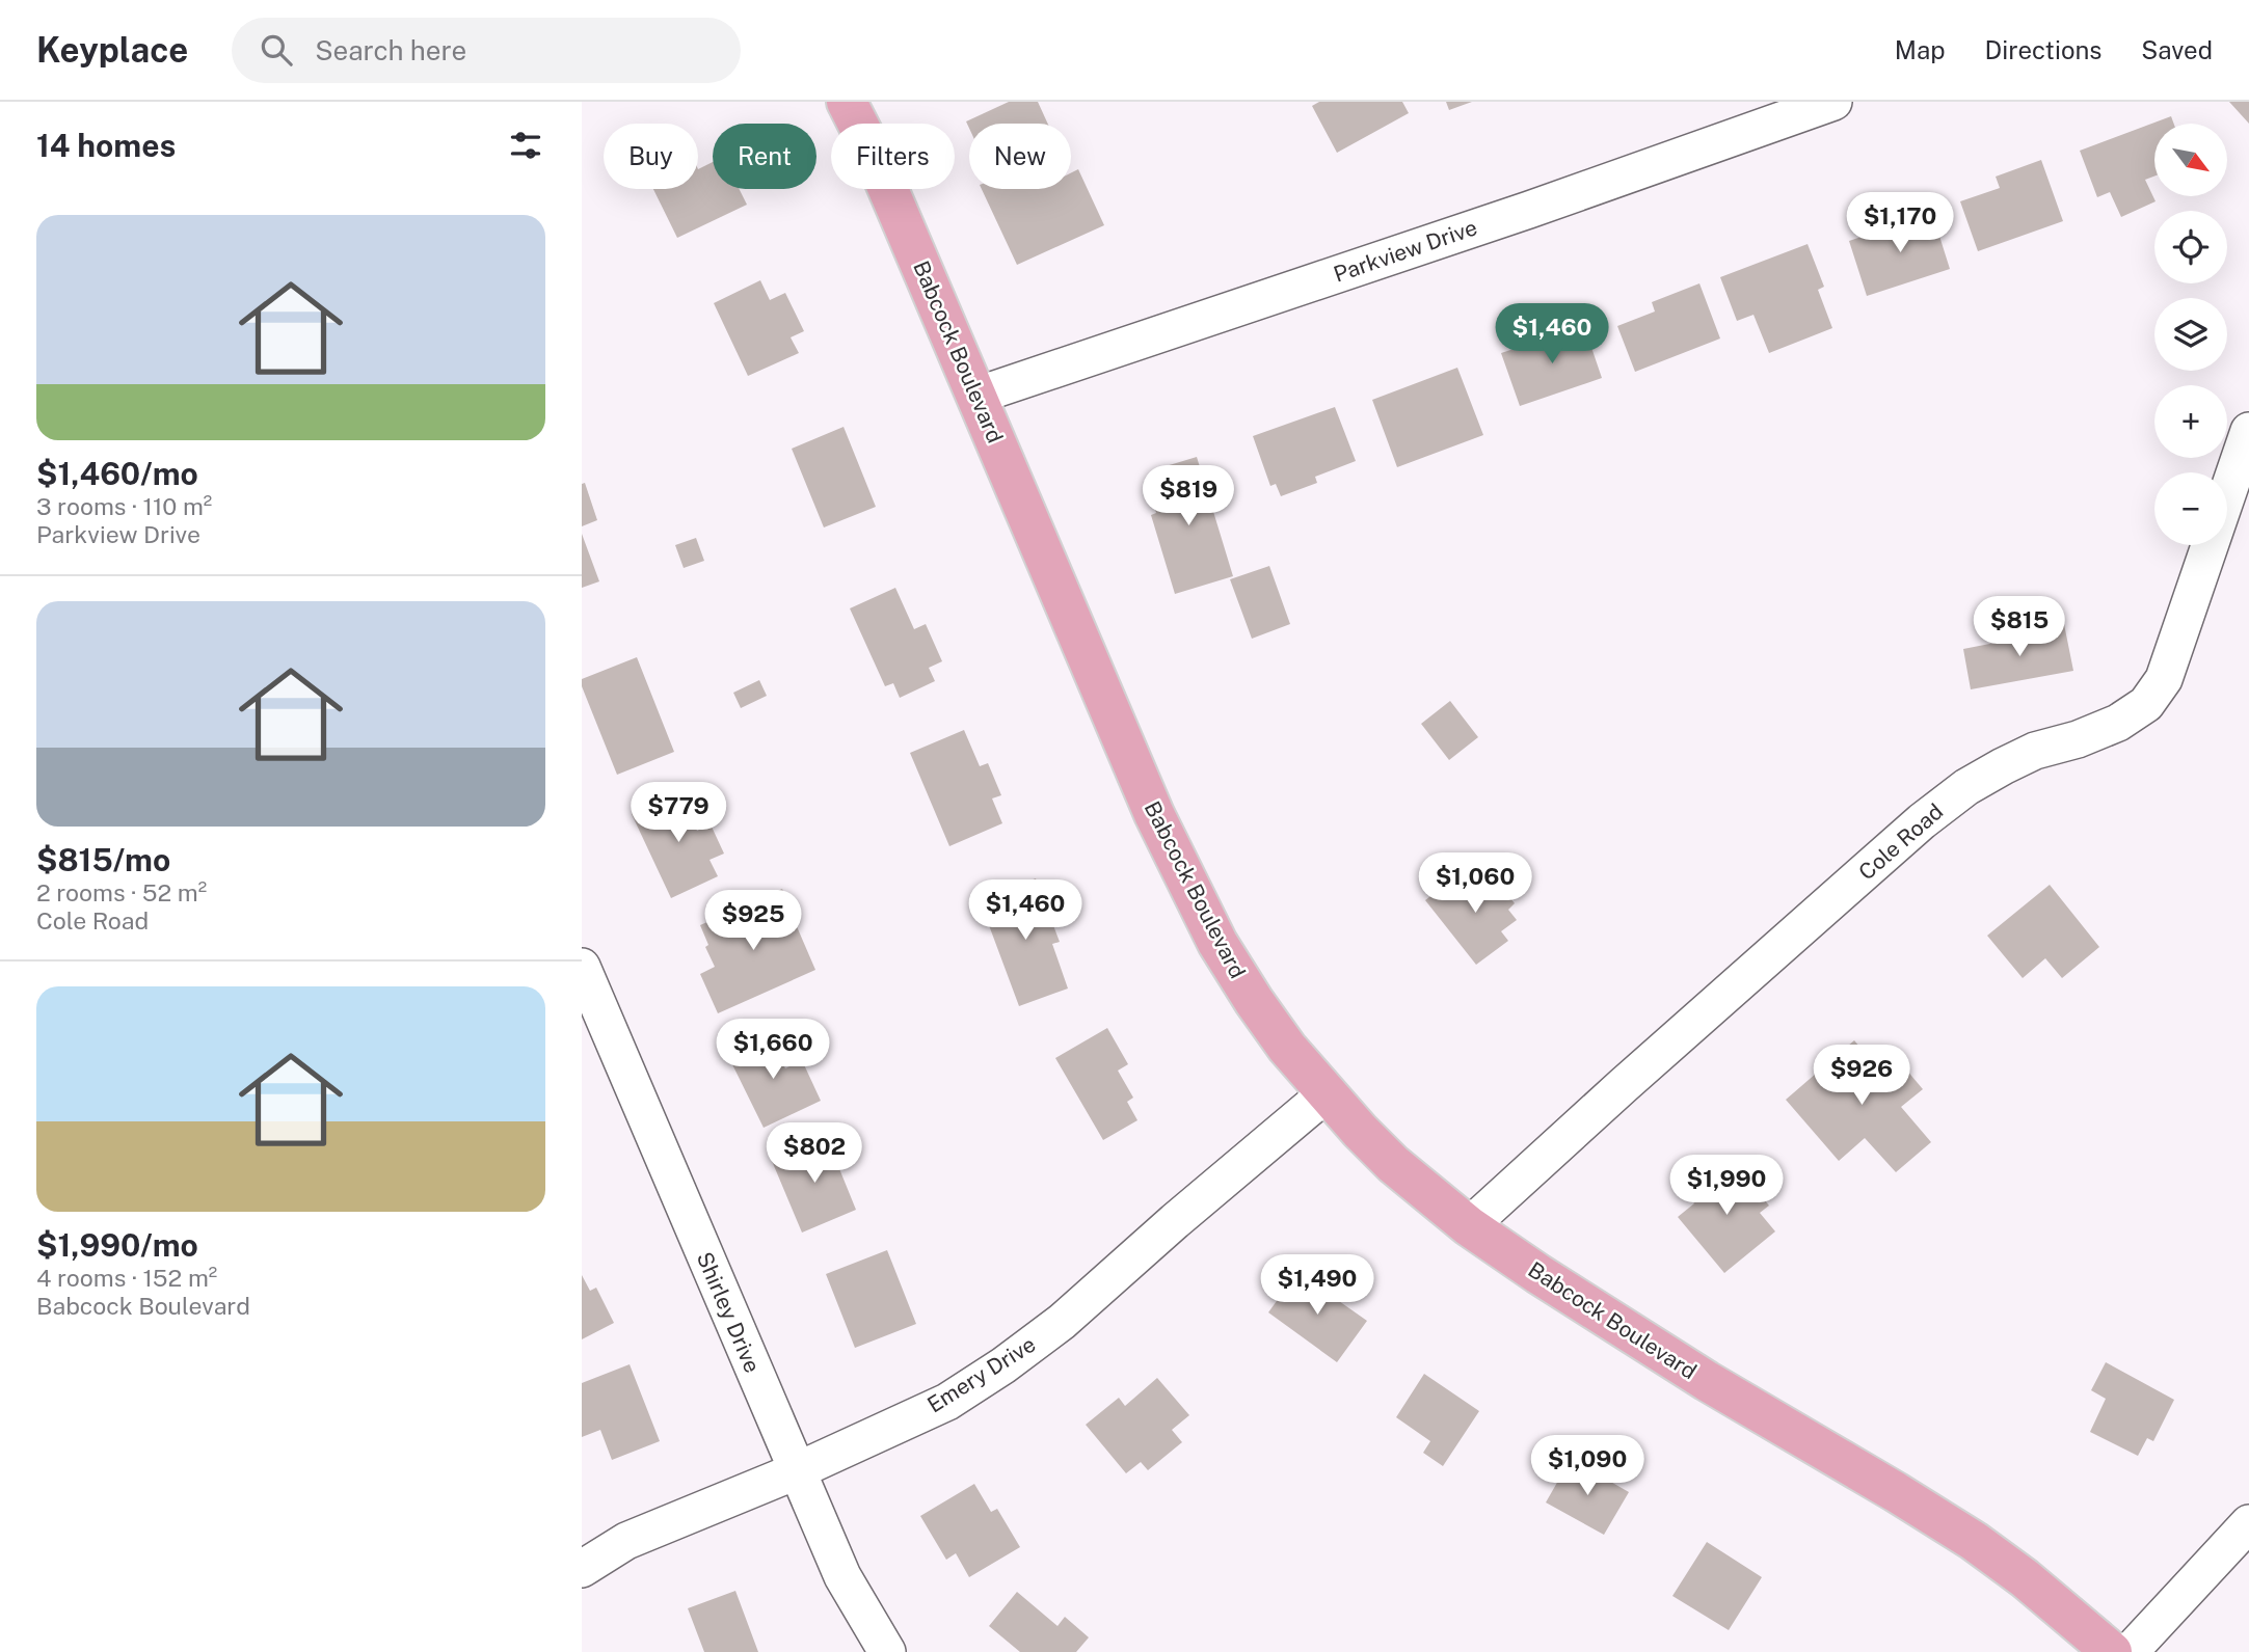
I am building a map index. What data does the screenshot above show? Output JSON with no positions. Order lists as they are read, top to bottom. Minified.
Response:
{"streets":{"main road":["Babcock Boulevard"],"street":["Parkview Drive","Cole Road","Shirley Drive","Emery Drive"]},"crossings":[["Parkview Drive","Babcock Boulevard"],["Babcock Boulevard","Cole Road"],["Babcock Boulevard","Emery Drive"],["Shirley Drive","Emery Drive"]],"north":"bottom right","page":{"header":"Keyplace","search":"Search here","nav":["Map","Directions","Saved"],"heading":"14 homes","map_buttons":["+","−"],"chip":["Buy","Rent","Filters","New"],"list":[{"name":"$1,460/mo","note":"3 rooms · 110 m² · Parkview Drive"},{"name":"$815/mo","note":"2 rooms · 52 m² · Cole Road"},{"name":"$1,990/mo","note":"4 rooms · 152 m² · Babcock Boulevard"}],"price":["$1,170","$1,460","$819","$815","$779","$1,060","$1,460","$925","$1,660","$926","$802","$1,990","$1,490","$1,090"]}}
